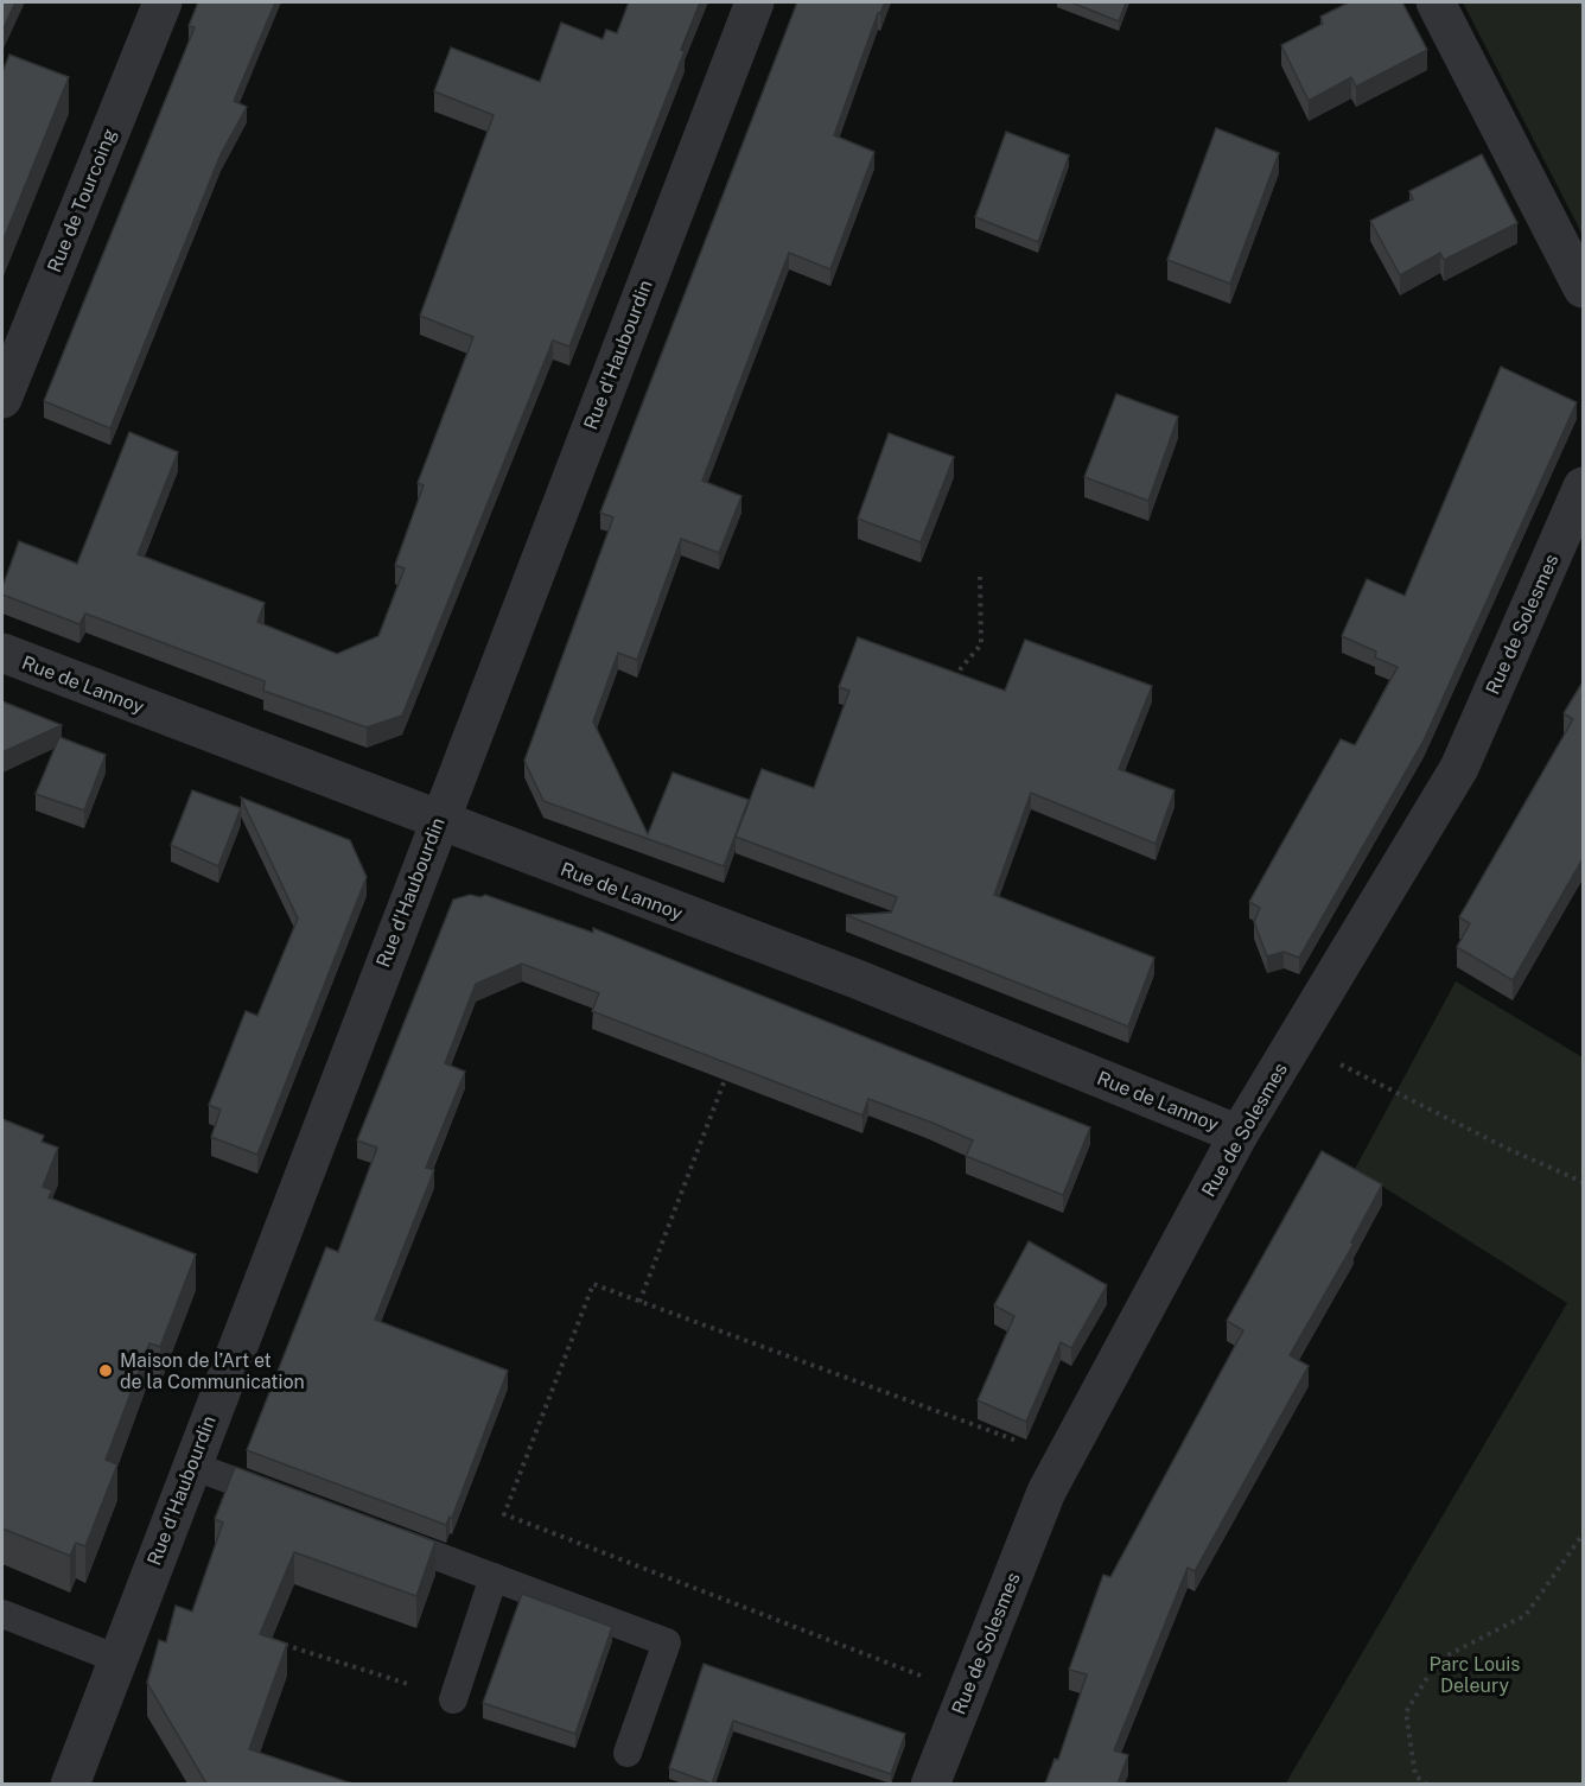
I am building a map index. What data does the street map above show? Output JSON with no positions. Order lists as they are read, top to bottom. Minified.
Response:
{"streets":{"street":["Rue de Tourcoing","Rue d'Haubourdin","Rue de Solesmes","Rue de Lannoy"]},"crossings":[["Rue d'Haubourdin","Rue de Lannoy"],["Rue de Solesmes","Rue de Lannoy"]],"parks":["Parc Louis Deleury"],"places":["Maison de l’Art et de la Communication"]}
